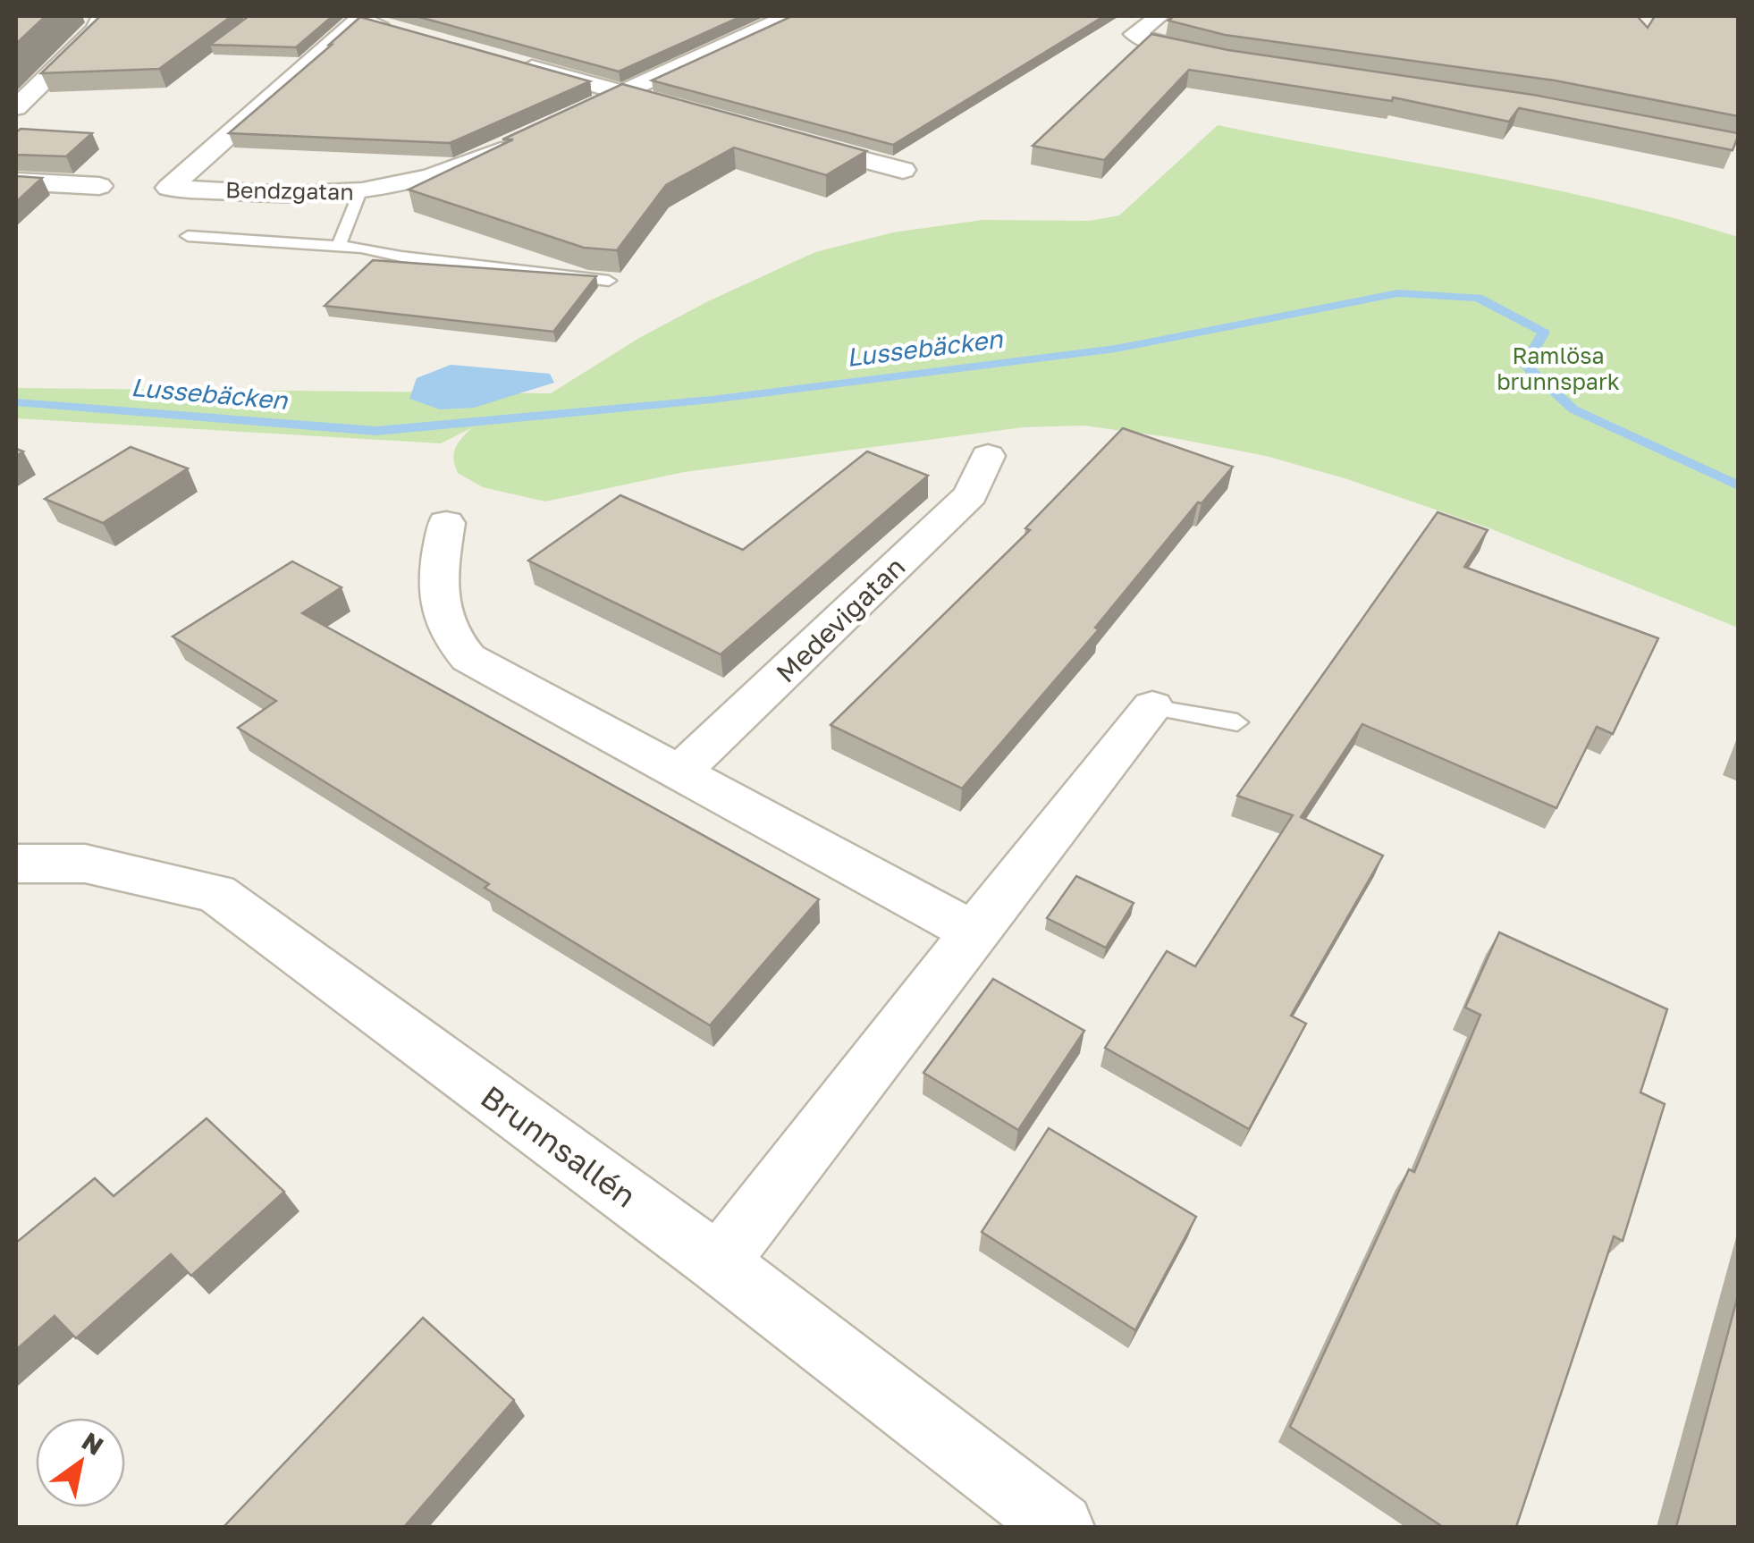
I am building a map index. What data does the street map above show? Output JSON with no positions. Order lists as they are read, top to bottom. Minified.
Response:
{"streets":{"street":["Bendzgatan","Medevigatan","Brunnsallén"]},"water":["Lussebäcken"],"parks":["Ramlösa brunnspark"],"north":"top right"}
